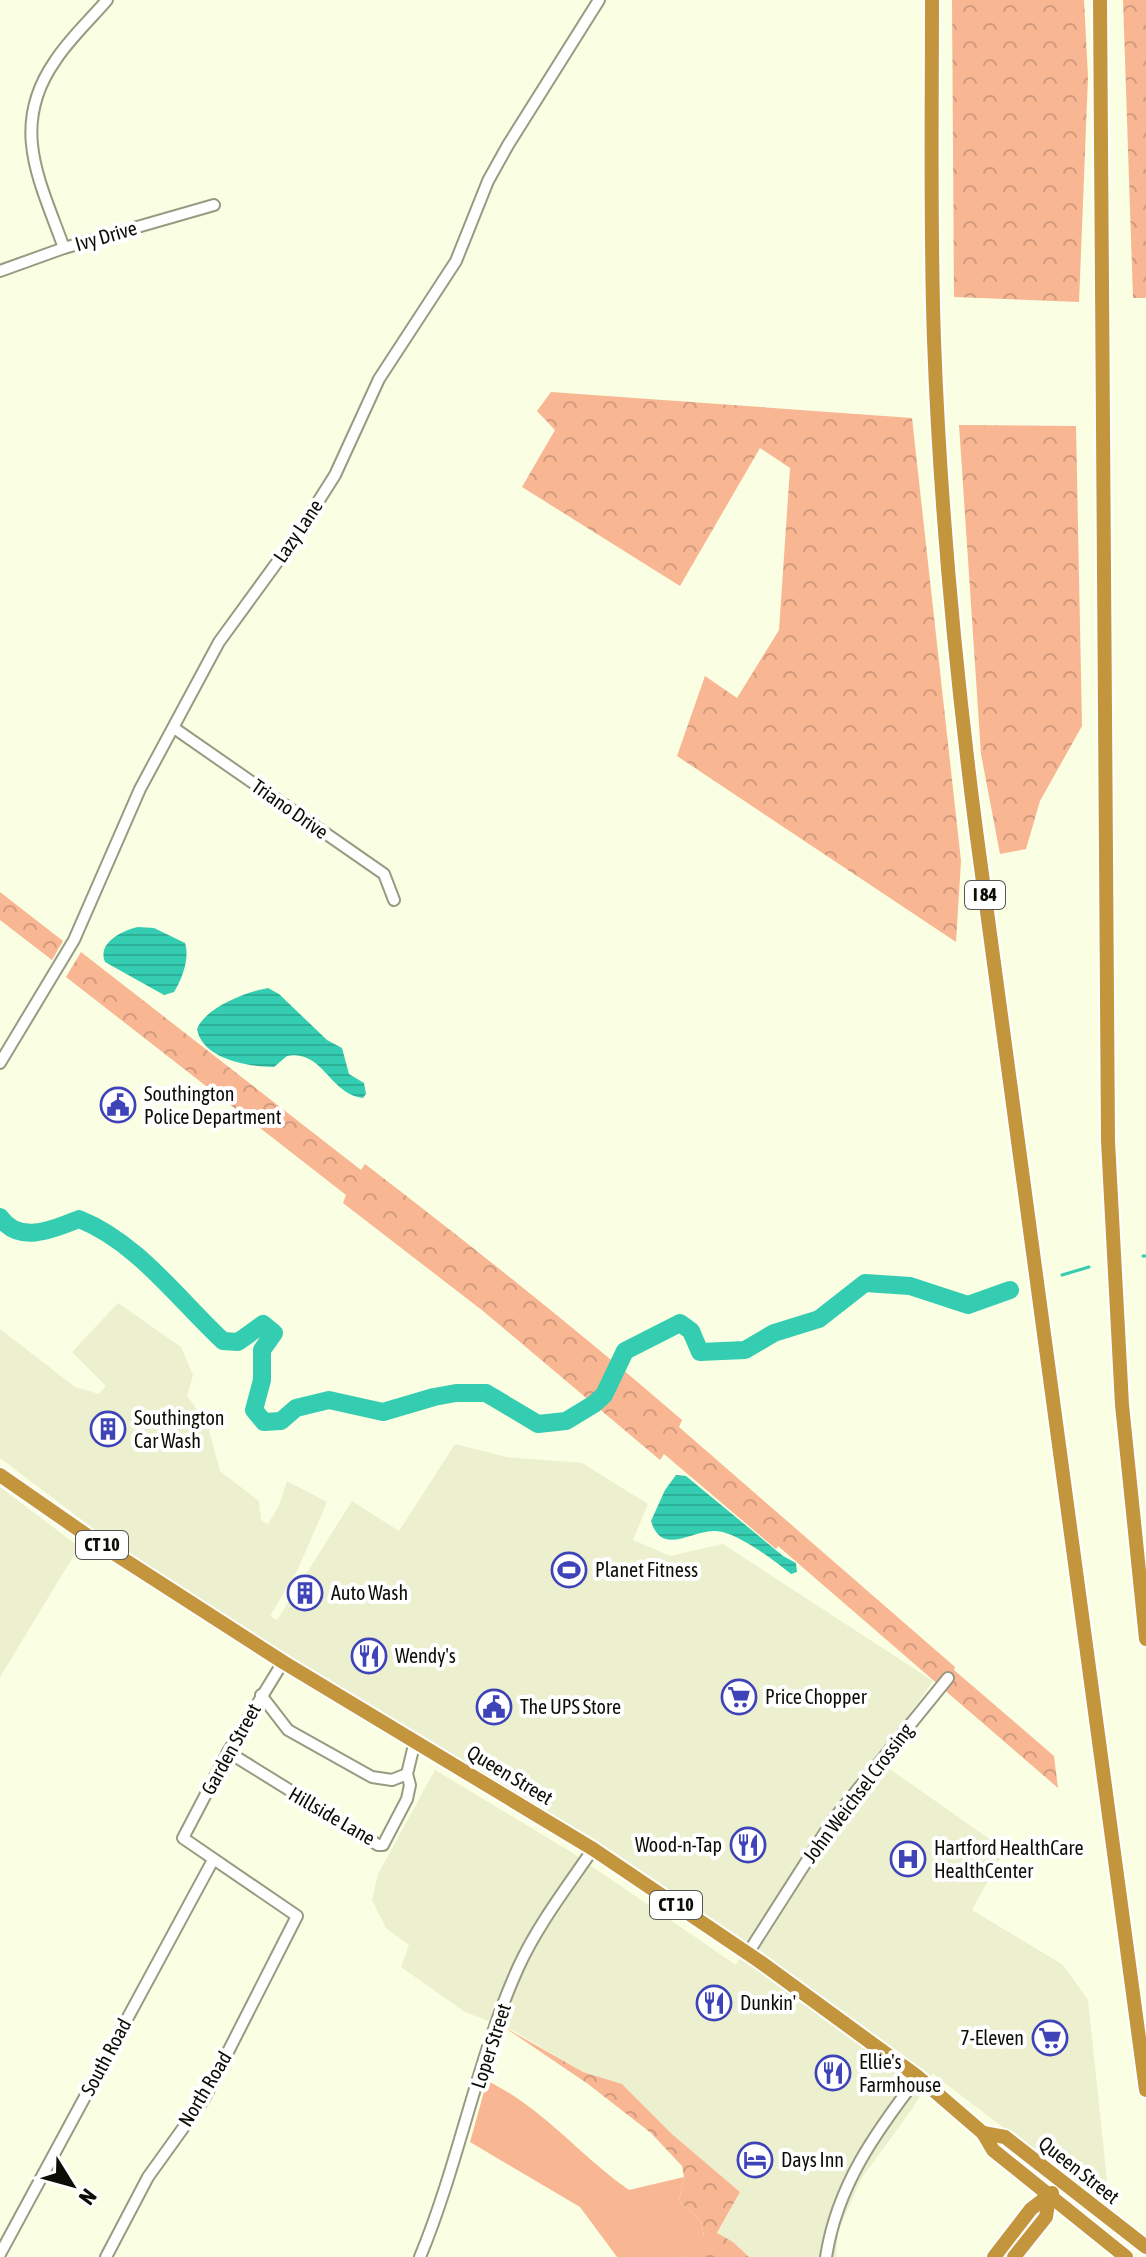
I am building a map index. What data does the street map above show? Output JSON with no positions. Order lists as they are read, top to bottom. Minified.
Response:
{"streets":{"highway":["I 84","CT 10","Queen Street"],"street":["Ivy Drive","Lazy Lane","Triano Drive","Garden Street","John Weichsel Crossing","Hillside Lane","Loper Street","South Road","North Road"]},"crossings":[["Lazy Lane","Triano Drive"],["Garden Street","Queen Street"],["Garden Street","Hillside Lane"],["Garden Street","South Road"],["Garden Street","North Road"],["Queen Street","John Weichsel Crossing"],["Queen Street","Hillside Lane"],["Queen Street","Loper Street"],["South Road","North Road"]],"places":{"public building":["Southington Police Department","The UPS Store"],"building":["Southington Car Wash","Auto Wash"],"sports":["Planet Fitness"],"restaurant":["Wendy's","Wood-n-Tap","Dunkin'","Ellie's Farmhouse"],"supermarket":["Price Chopper","7-Eleven"],"hospital":["Hartford HealthCare HealthCenter"],"hotel":["Days Inn"]},"north":"bottom right"}
